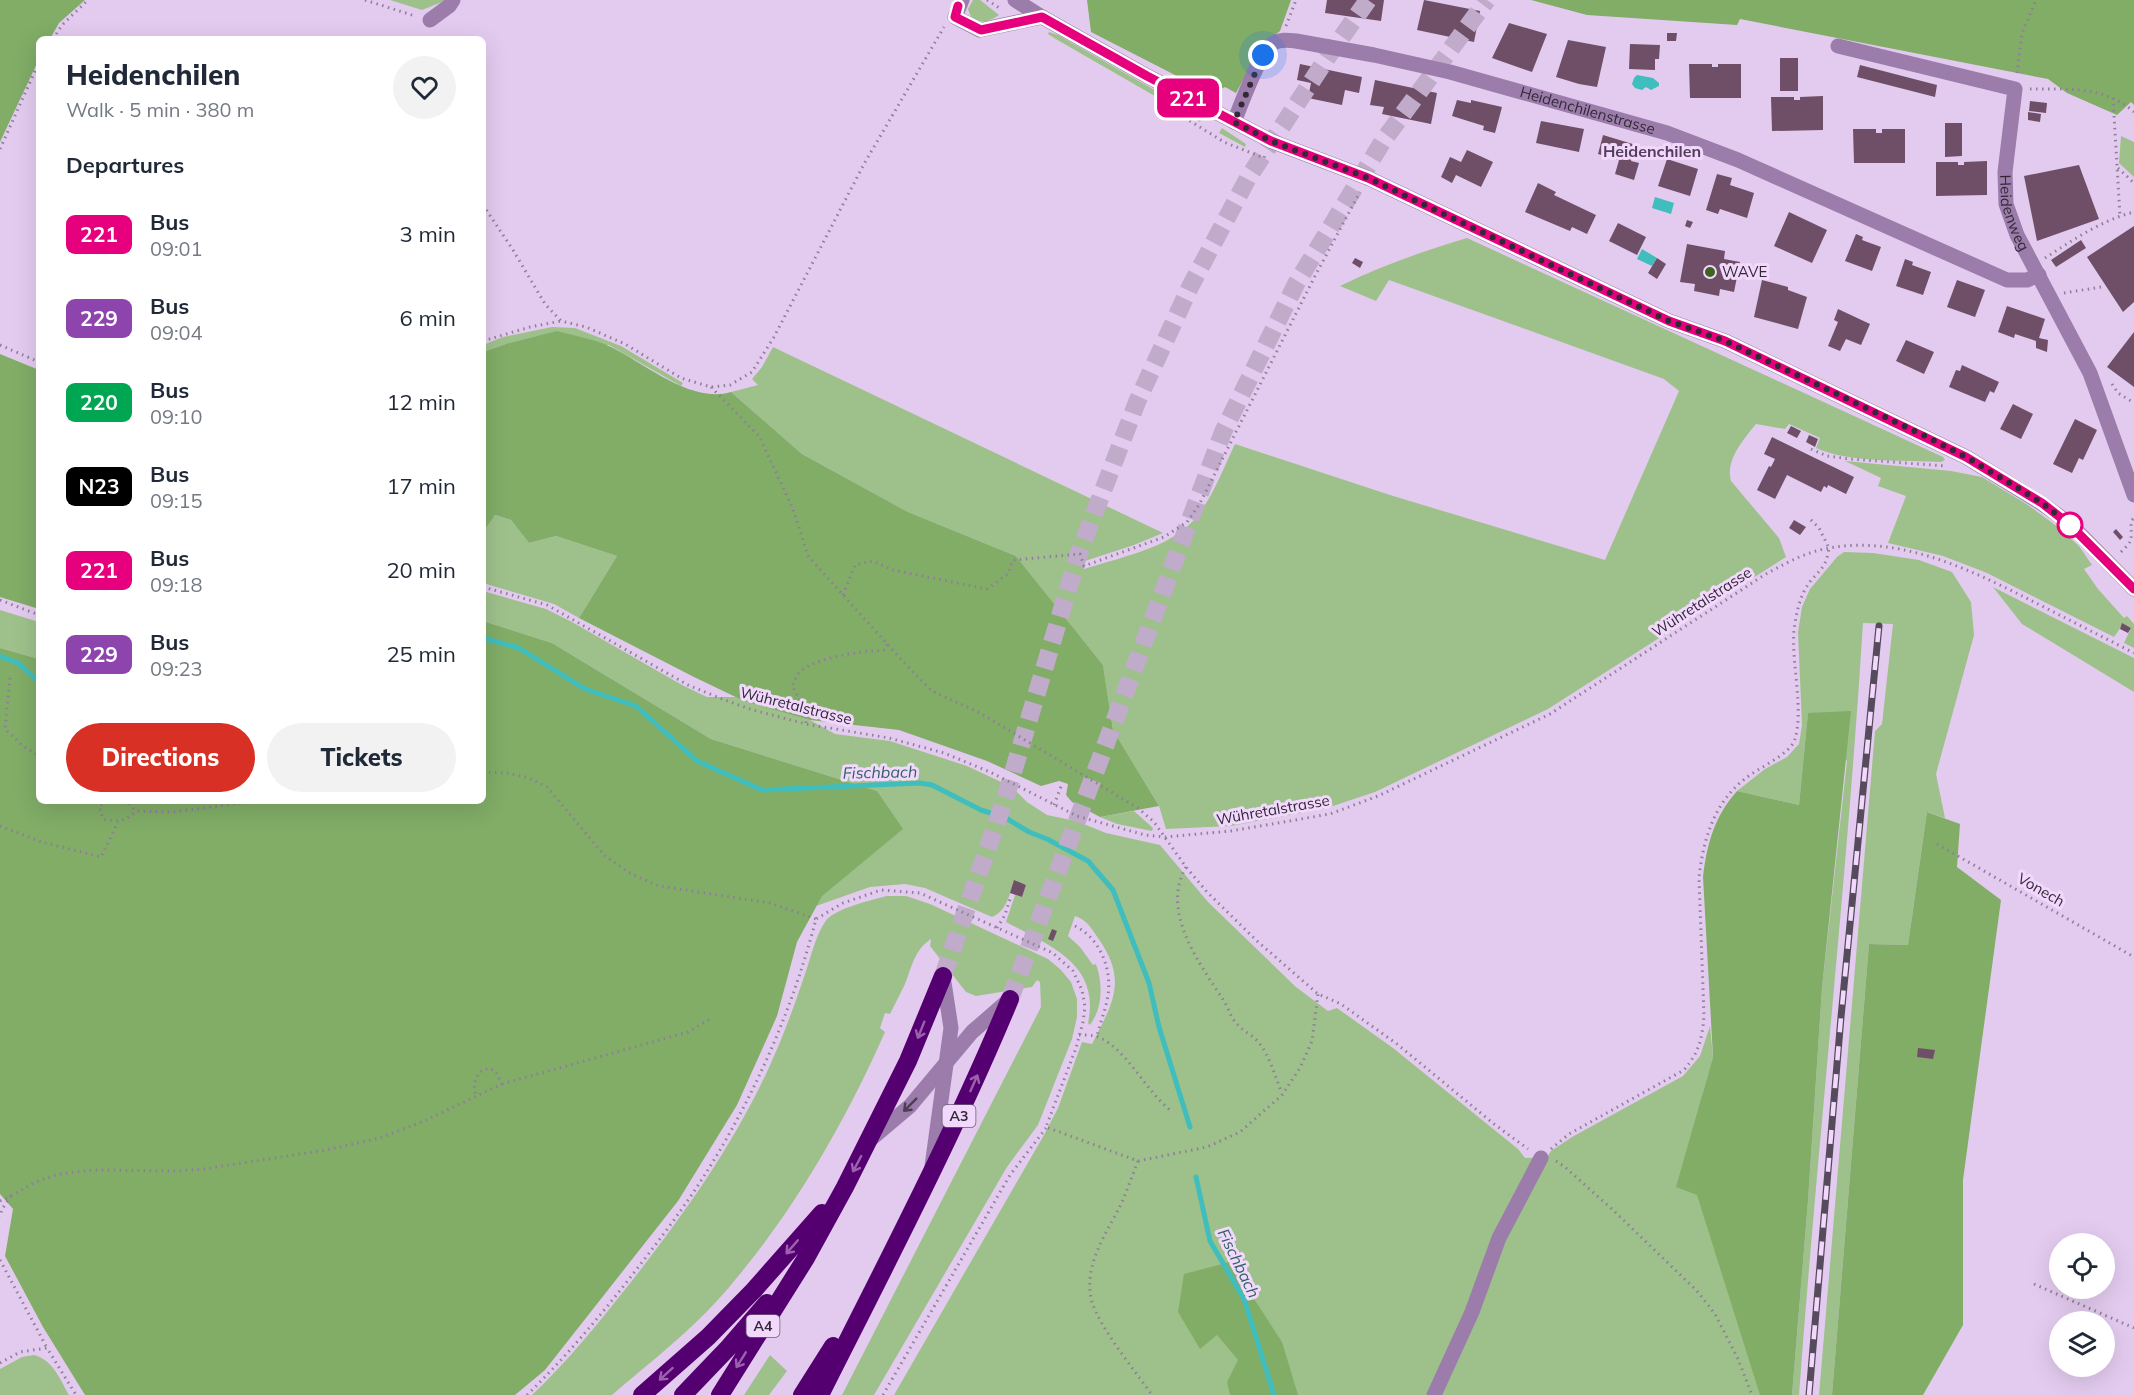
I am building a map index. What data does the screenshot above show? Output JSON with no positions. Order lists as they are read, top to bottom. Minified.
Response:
{"streets":{"highway":["A3","A4"],"street":["Heidenchilenstrasse","Heidenweg"],"path":["Wühretalstrasse","Vonech"]},"crossings":[["Heidenchilenstrasse","Heidenweg"]],"districts":["Heidenchilen"],"water":["Fischbach"],"places":["WAVE"],"lines":["bus line 221"],"page":{"on_map":"221","heading":[["Heidenchilen","Walk · 5 min · 380 m"],"Departures"],"list":[{"mark":"221","name":"Bus","note":"09:01","value":"3 min"},{"mark":"229","name":"Bus","note":"09:04","value":"6 min"},{"mark":"220","name":"Bus","note":"09:10","value":"12 min"},{"mark":"N23","name":"Bus","note":"09:15","value":"17 min"},{"mark":"221","name":"Bus","note":"09:18","value":"20 min"},{"mark":"229","name":"Bus","note":"09:23","value":"25 min"}],"buttons":["Directions","Tickets"]}}
